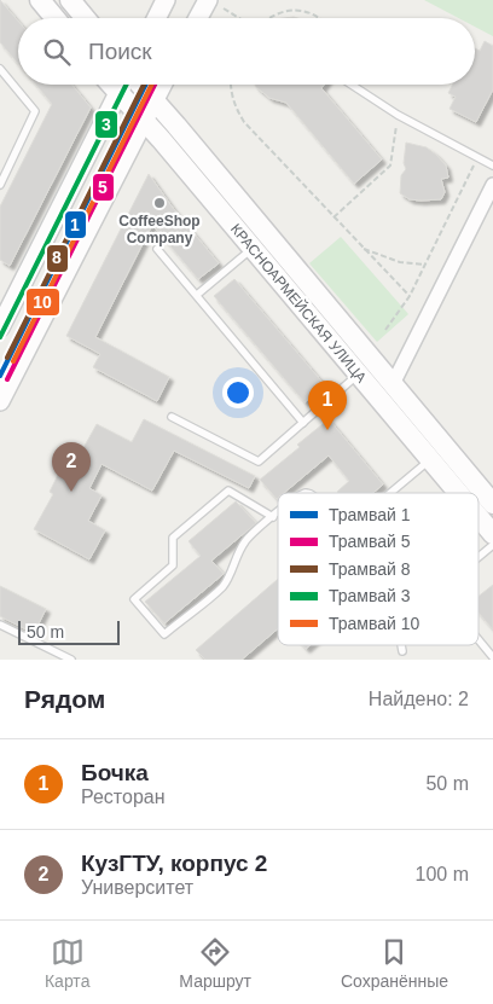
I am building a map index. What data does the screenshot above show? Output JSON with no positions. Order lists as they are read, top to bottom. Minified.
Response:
{"streets":{"main road":["КРАСНОАРМЕЙСКАЯ УЛИЦА"]},"places":["CoffeeShop Company"],"lines":["tram line 1","tram line 5","tram line 8","tram line 3","tram line 10"],"legend":["Трамвай 1","Трамвай 5","Трамвай 8","Трамвай 3","Трамвай 10"],"scale_bar":"50 m","page":{"search":"Поиск","pins":["1","2"],"scale":"50 m","heading":["Рядом","Найдено: 2"],"list":[{"mark":"1","name":"Бочка","note":"Ресторан","value":"50 m"},{"mark":"2","name":"КузГТУ, корпус 2","note":"Университет","value":"100 m"}],"nav":["Карта","Маршрут","Сохранённые"]}}
